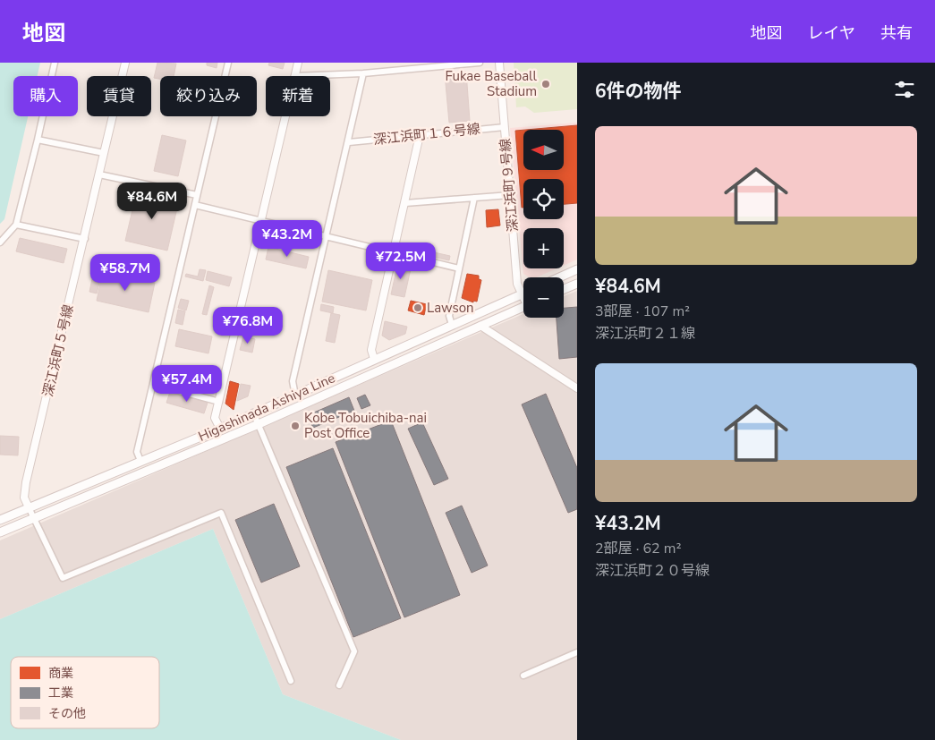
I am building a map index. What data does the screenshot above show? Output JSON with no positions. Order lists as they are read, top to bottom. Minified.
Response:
{"streets":{"main road":["Higashinada Ashiya Line"],"street":["深江浜町１６号線","深江浜町９号線","深江浜町５号線"]},"crossings":[["深江浜町１６号線","深江浜町９号線"],["深江浜町９号線","Higashinada Ashiya Line"],["深江浜町５号線","Higashinada Ashiya Line"]],"places":["Fukae Baseball Stadium","Lawson","Kobe Tobuichiba-nai Post Office"],"legend":["商業","工業","その他"],"north":"left","page":{"header":"地図","nav":["地図","レイヤ","共有"],"heading":"6件の物件","chip":["購入","賃貸","絞り込み","新着"],"list":[{"name":"¥84.6M","note":"3部屋 · 107 m² · 深江浜町２１線"},{"name":"¥43.2M","note":"2部屋 · 62 m² · 深江浜町２０号線"}],"map_buttons":["+","−"],"price":["¥84.6M","¥43.2M","¥72.5M","¥58.7M","¥76.8M","¥57.4M"]}}
